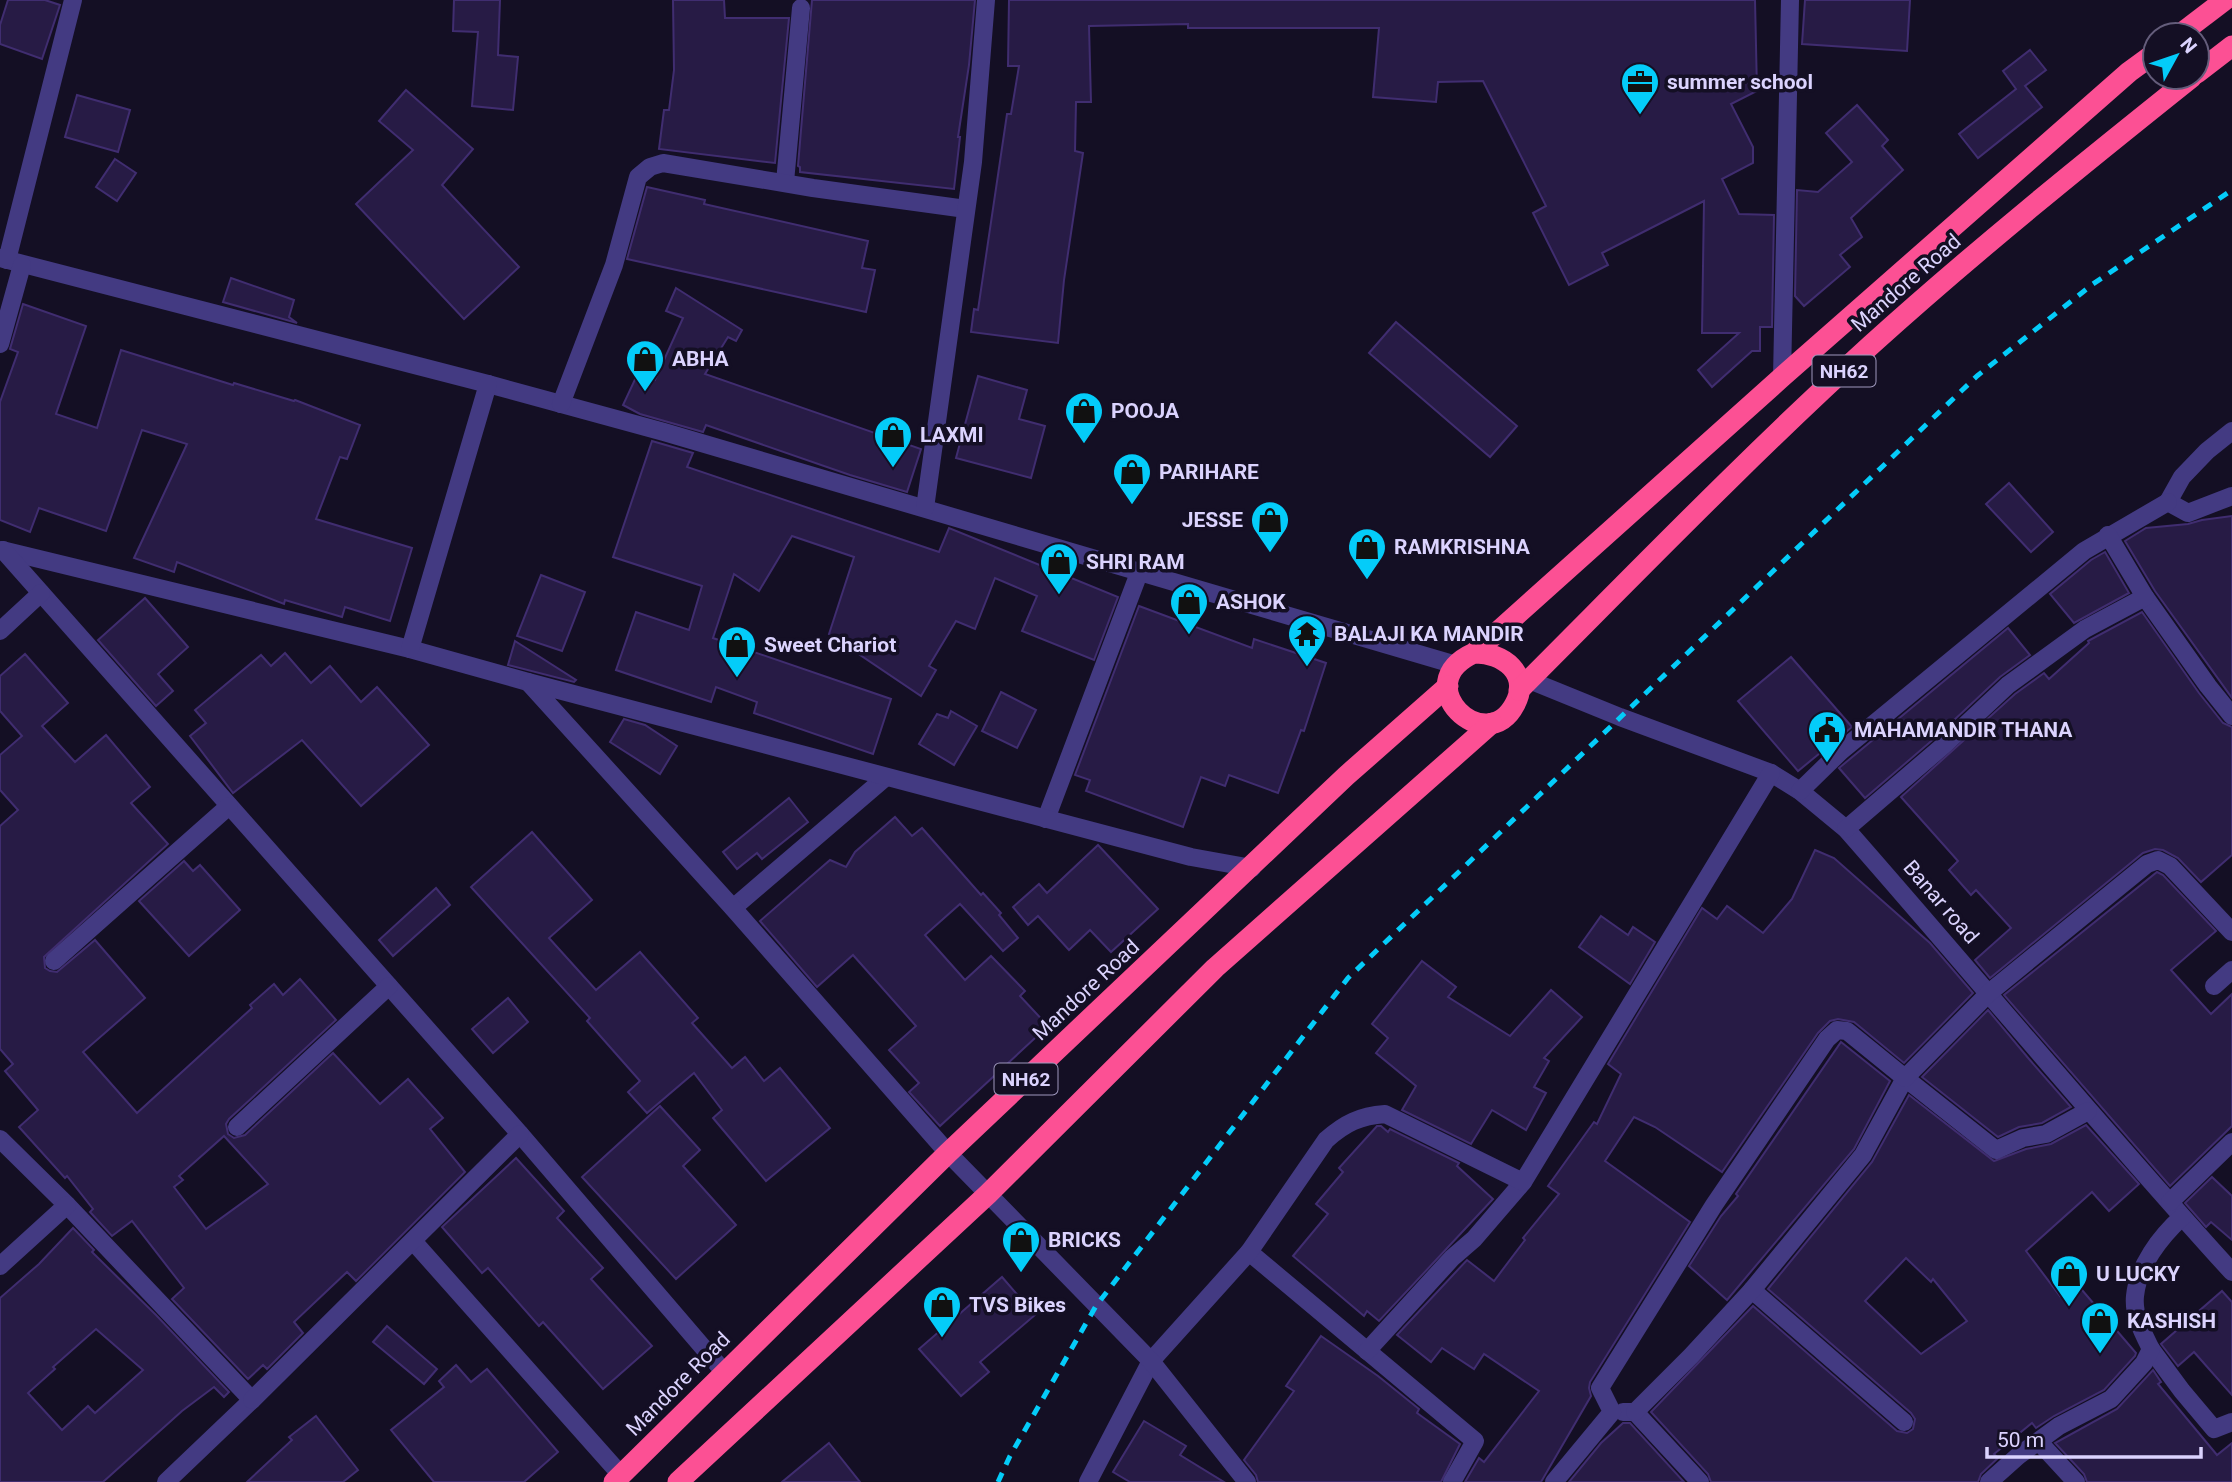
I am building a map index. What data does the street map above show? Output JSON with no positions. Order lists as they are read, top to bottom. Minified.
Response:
{"streets":{"highway":["Mandore Road","NH62"],"street":["Banar road"]},"crossings":[["Mandore Road","Banar road"]],"places":{"office":["summer school"],"shop":["ABHA","POOJA","LAXMI","PARIHARE","JESSE","RAMKRISHNA","SHRI RAM","ASHOK","Sweet Chariot","BRICKS","U LUCKY","TVS Bikes","KASHISH"],"temple":["BALAJI KA MANDIR"],"public building":["MAHAMANDIR THANA"]},"scale_bar":"50 m","north":"top right"}
